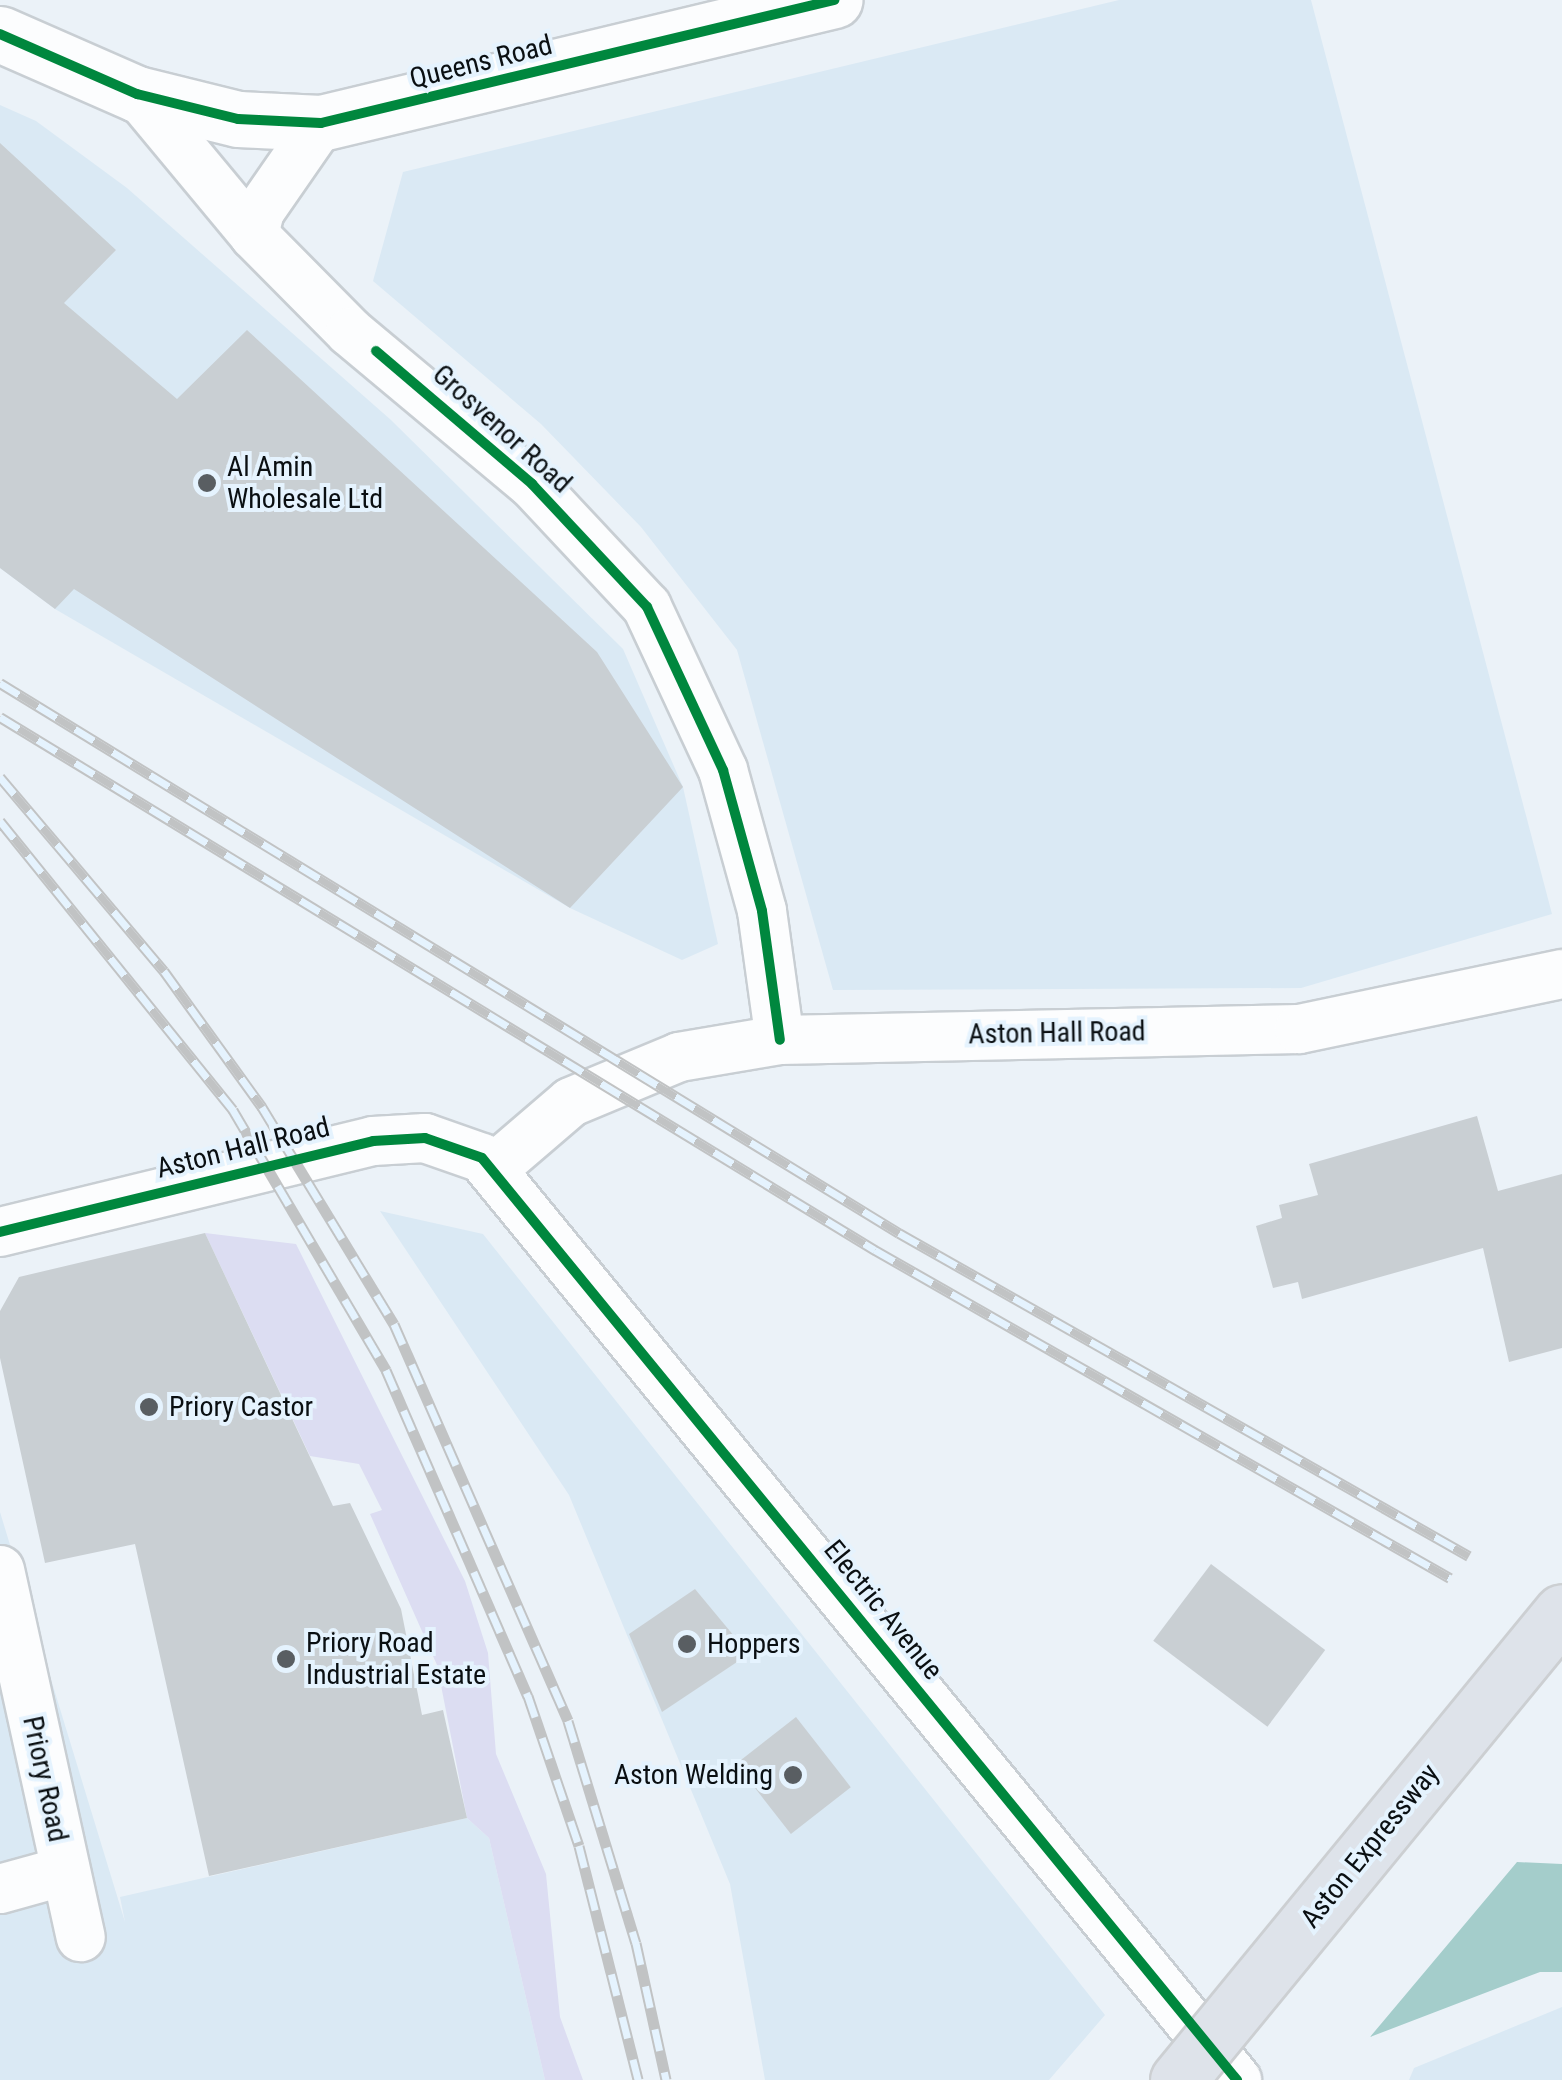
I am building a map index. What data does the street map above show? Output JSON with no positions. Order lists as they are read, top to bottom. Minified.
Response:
{"streets":{"highway":["Aston Expressway"],"main road":["Queens Road","Grosvenor Road"],"street":["Aston Hall Road","Electric Avenue","Priory Road"]},"crossings":[["Queens Road","Grosvenor Road"],["Grosvenor Road","Aston Hall Road"],["Aston Hall Road","Electric Avenue"]],"places":["Al Amin Wholesale Ltd","Priory Castor","Hoppers","Priory Road Industrial Estate","Aston Welding"]}
